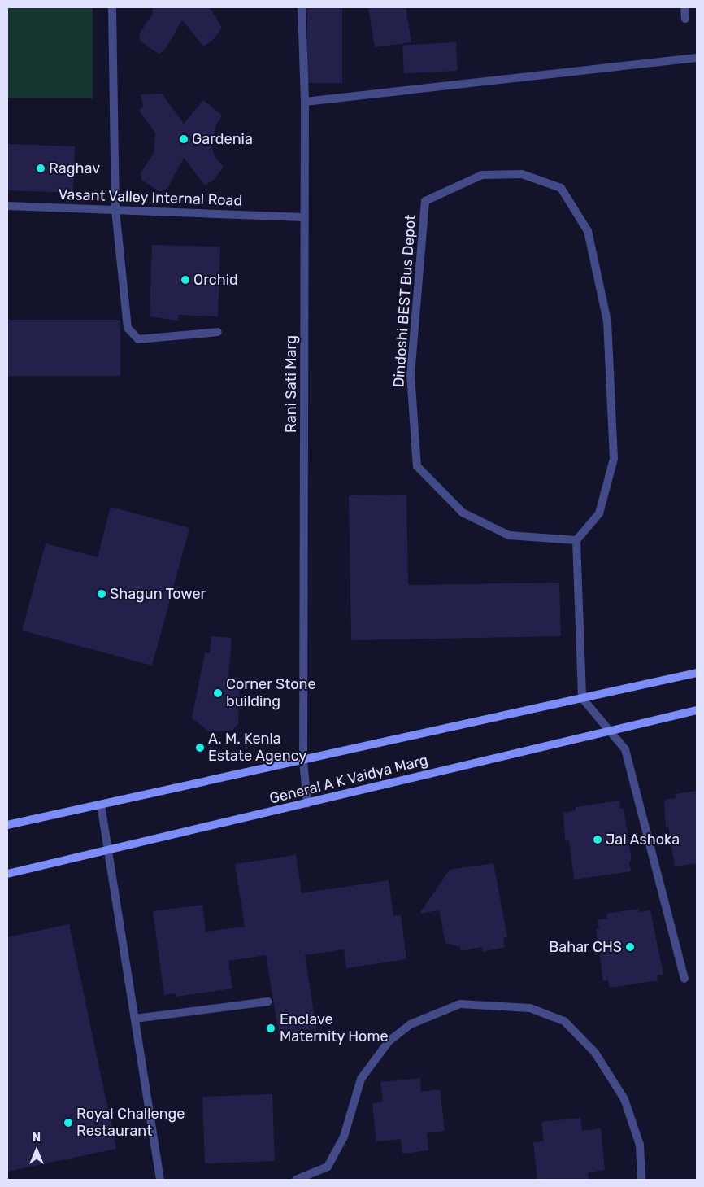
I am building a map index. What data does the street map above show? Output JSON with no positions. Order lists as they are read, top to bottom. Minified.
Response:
{"streets":{"main road":["General A K Vaidya Marg"],"street":["Vasant Valley Internal Road","Dindoshi BEST Bus Depot","Rani Sati Marg"]},"crossings":[["Vasant Valley Internal Road","Rani Sati Marg"],["Rani Sati Marg","General A K Vaidya Marg"]],"places":["Gardenia","Raghav","Orchid","Shagun Tower","Corner Stone building","A. M. Kenia Estate Agency","Jai Ashoka","Bahar CHS","Enclave Maternity Home","Royal Challenge Restaurant"],"north":"top"}
